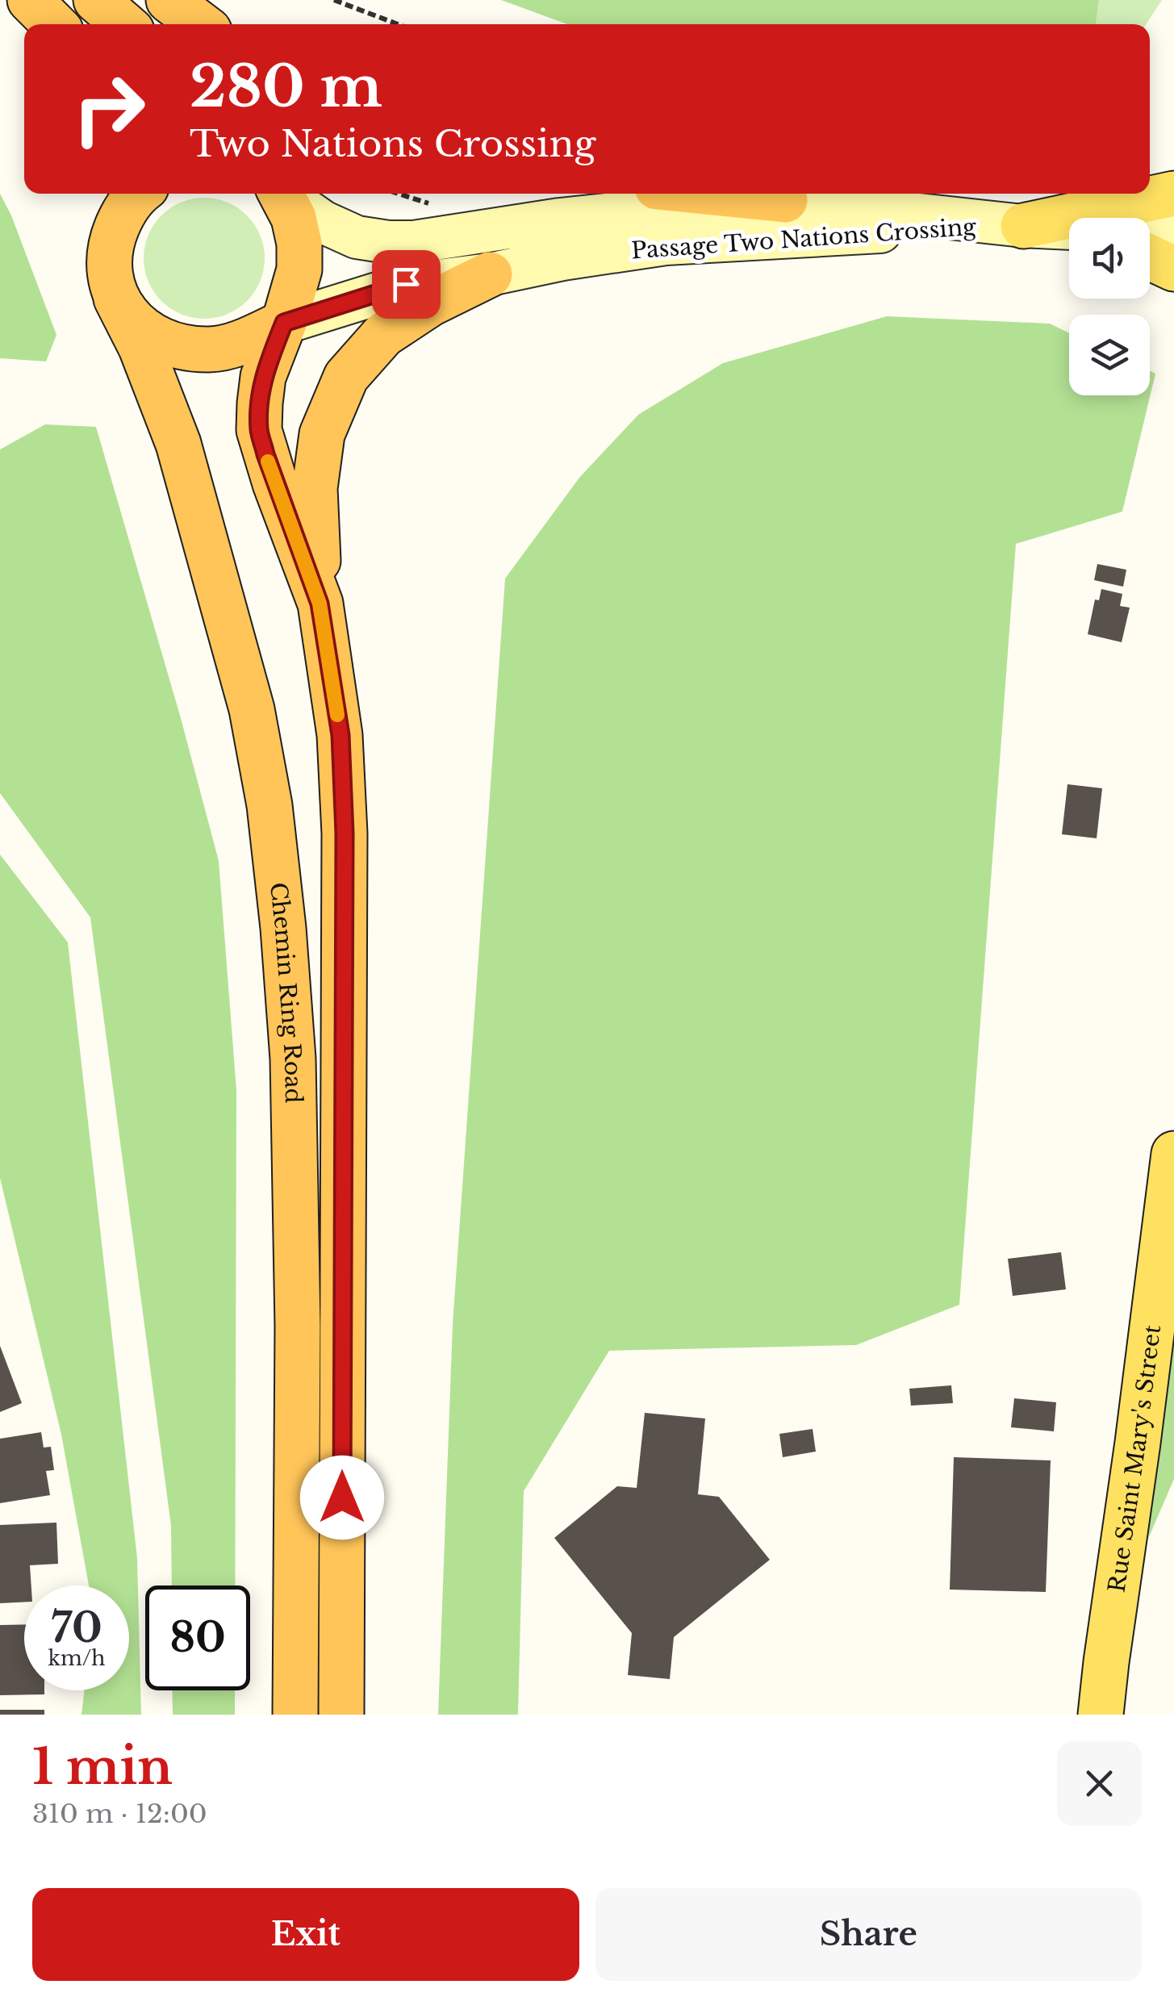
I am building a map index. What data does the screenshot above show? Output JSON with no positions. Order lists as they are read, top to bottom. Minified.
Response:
{"streets":{"highway":["Chemin Ring Road"],"main road":["Passage Two Nations Crossing","Rue Saint Mary's Street"]},"page":{"turn":["280 m","Two Nations Crossing"],"speed":"70 km/h","limit":"80","heading":["1 min","310 m · 12:00"],"buttons":["Exit","Share"]}}
